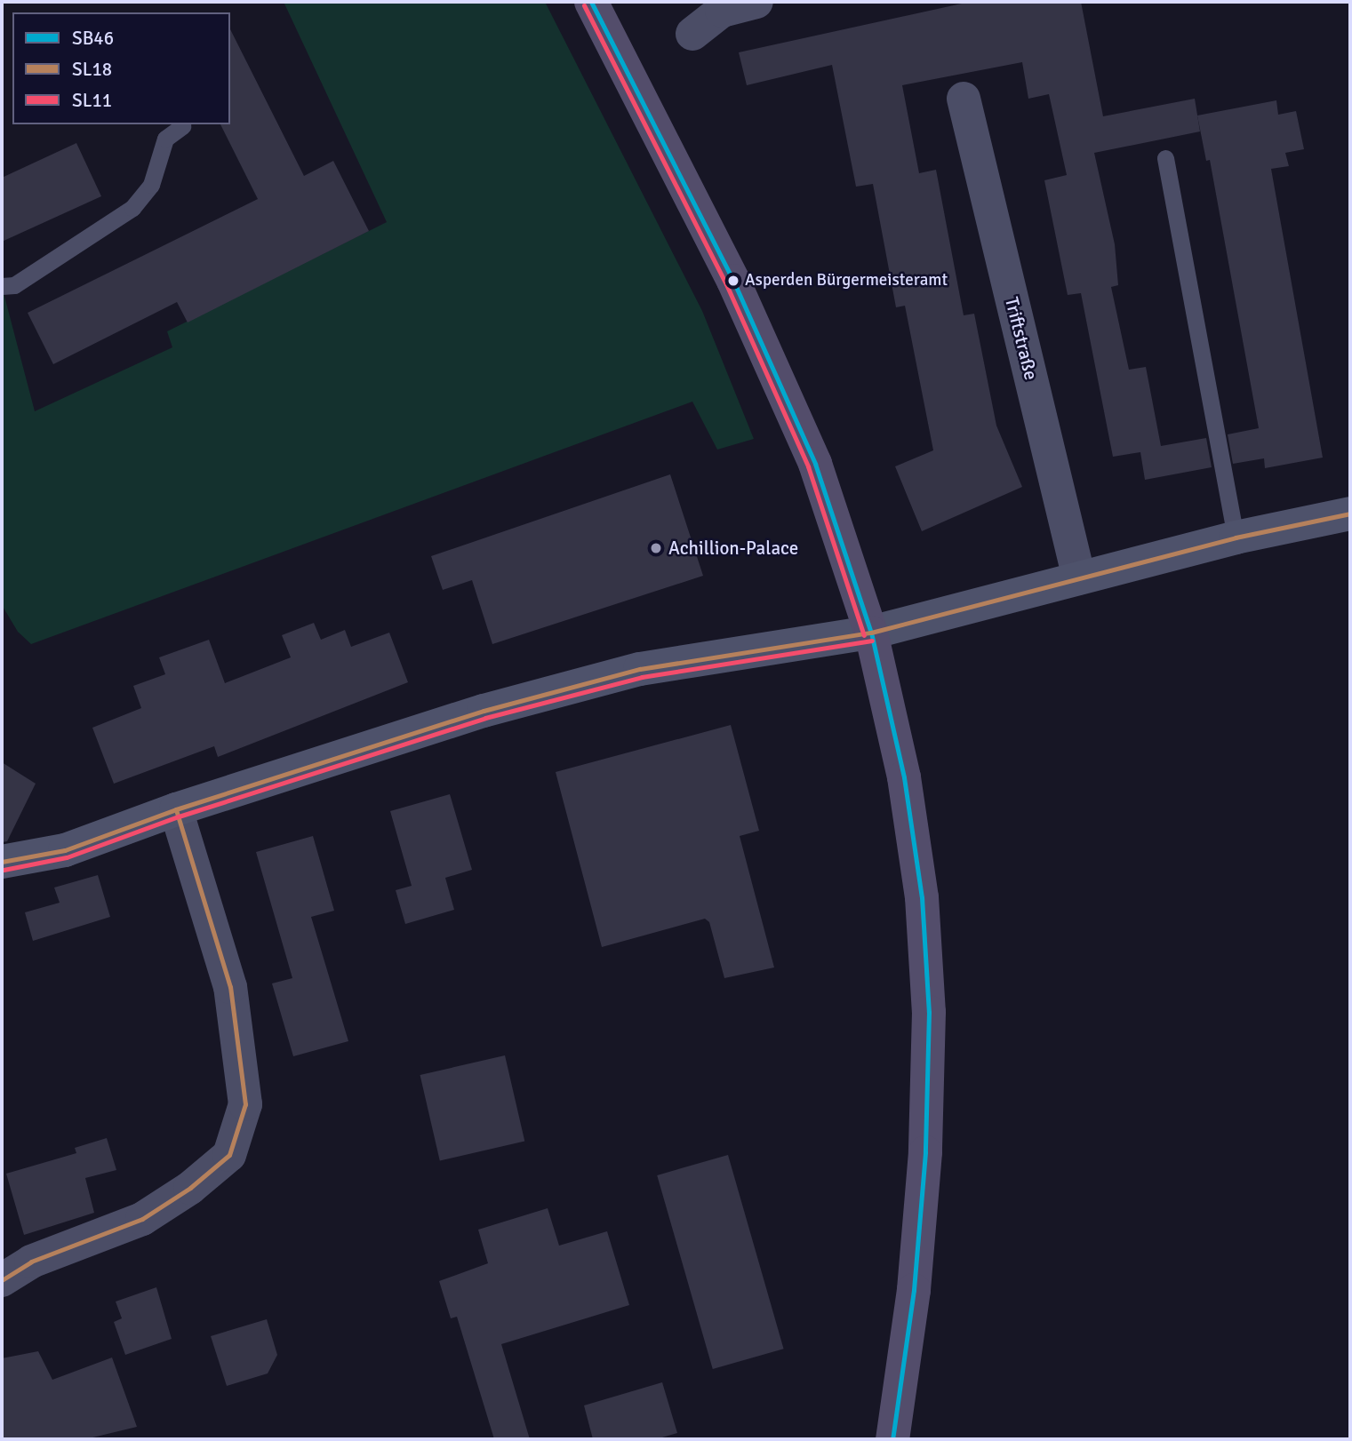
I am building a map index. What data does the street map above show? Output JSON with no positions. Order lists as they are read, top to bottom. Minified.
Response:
{"streets":{"street":["Triftstraße"]},"places":["Asperden Bürgermeisteramt","Achillion-Palace"],"lines":["transit line SB46","transit line SL11","transit line SL18"],"legend":["SB46","SL18","SL11"]}
